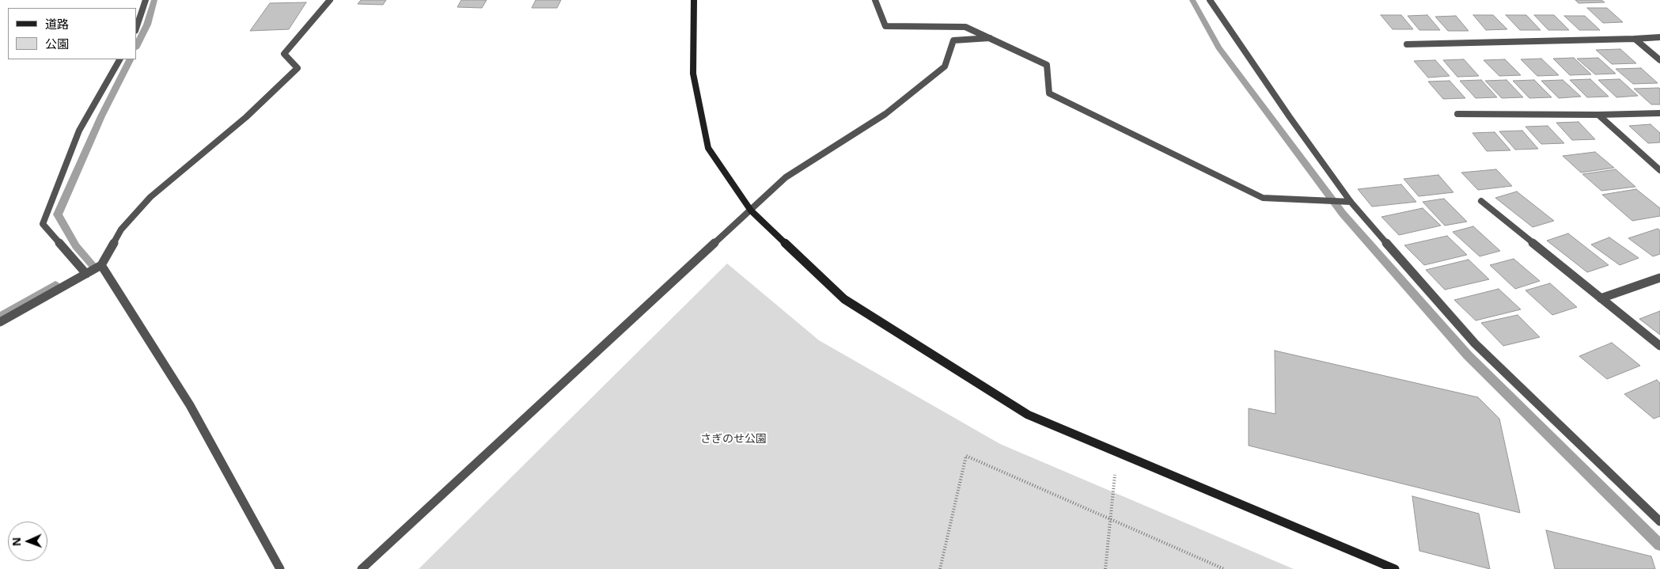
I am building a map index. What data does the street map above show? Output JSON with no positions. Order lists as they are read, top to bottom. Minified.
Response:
{"parks":["さぎのせ公園"],"legend":["道路","公園"],"north":"left"}
